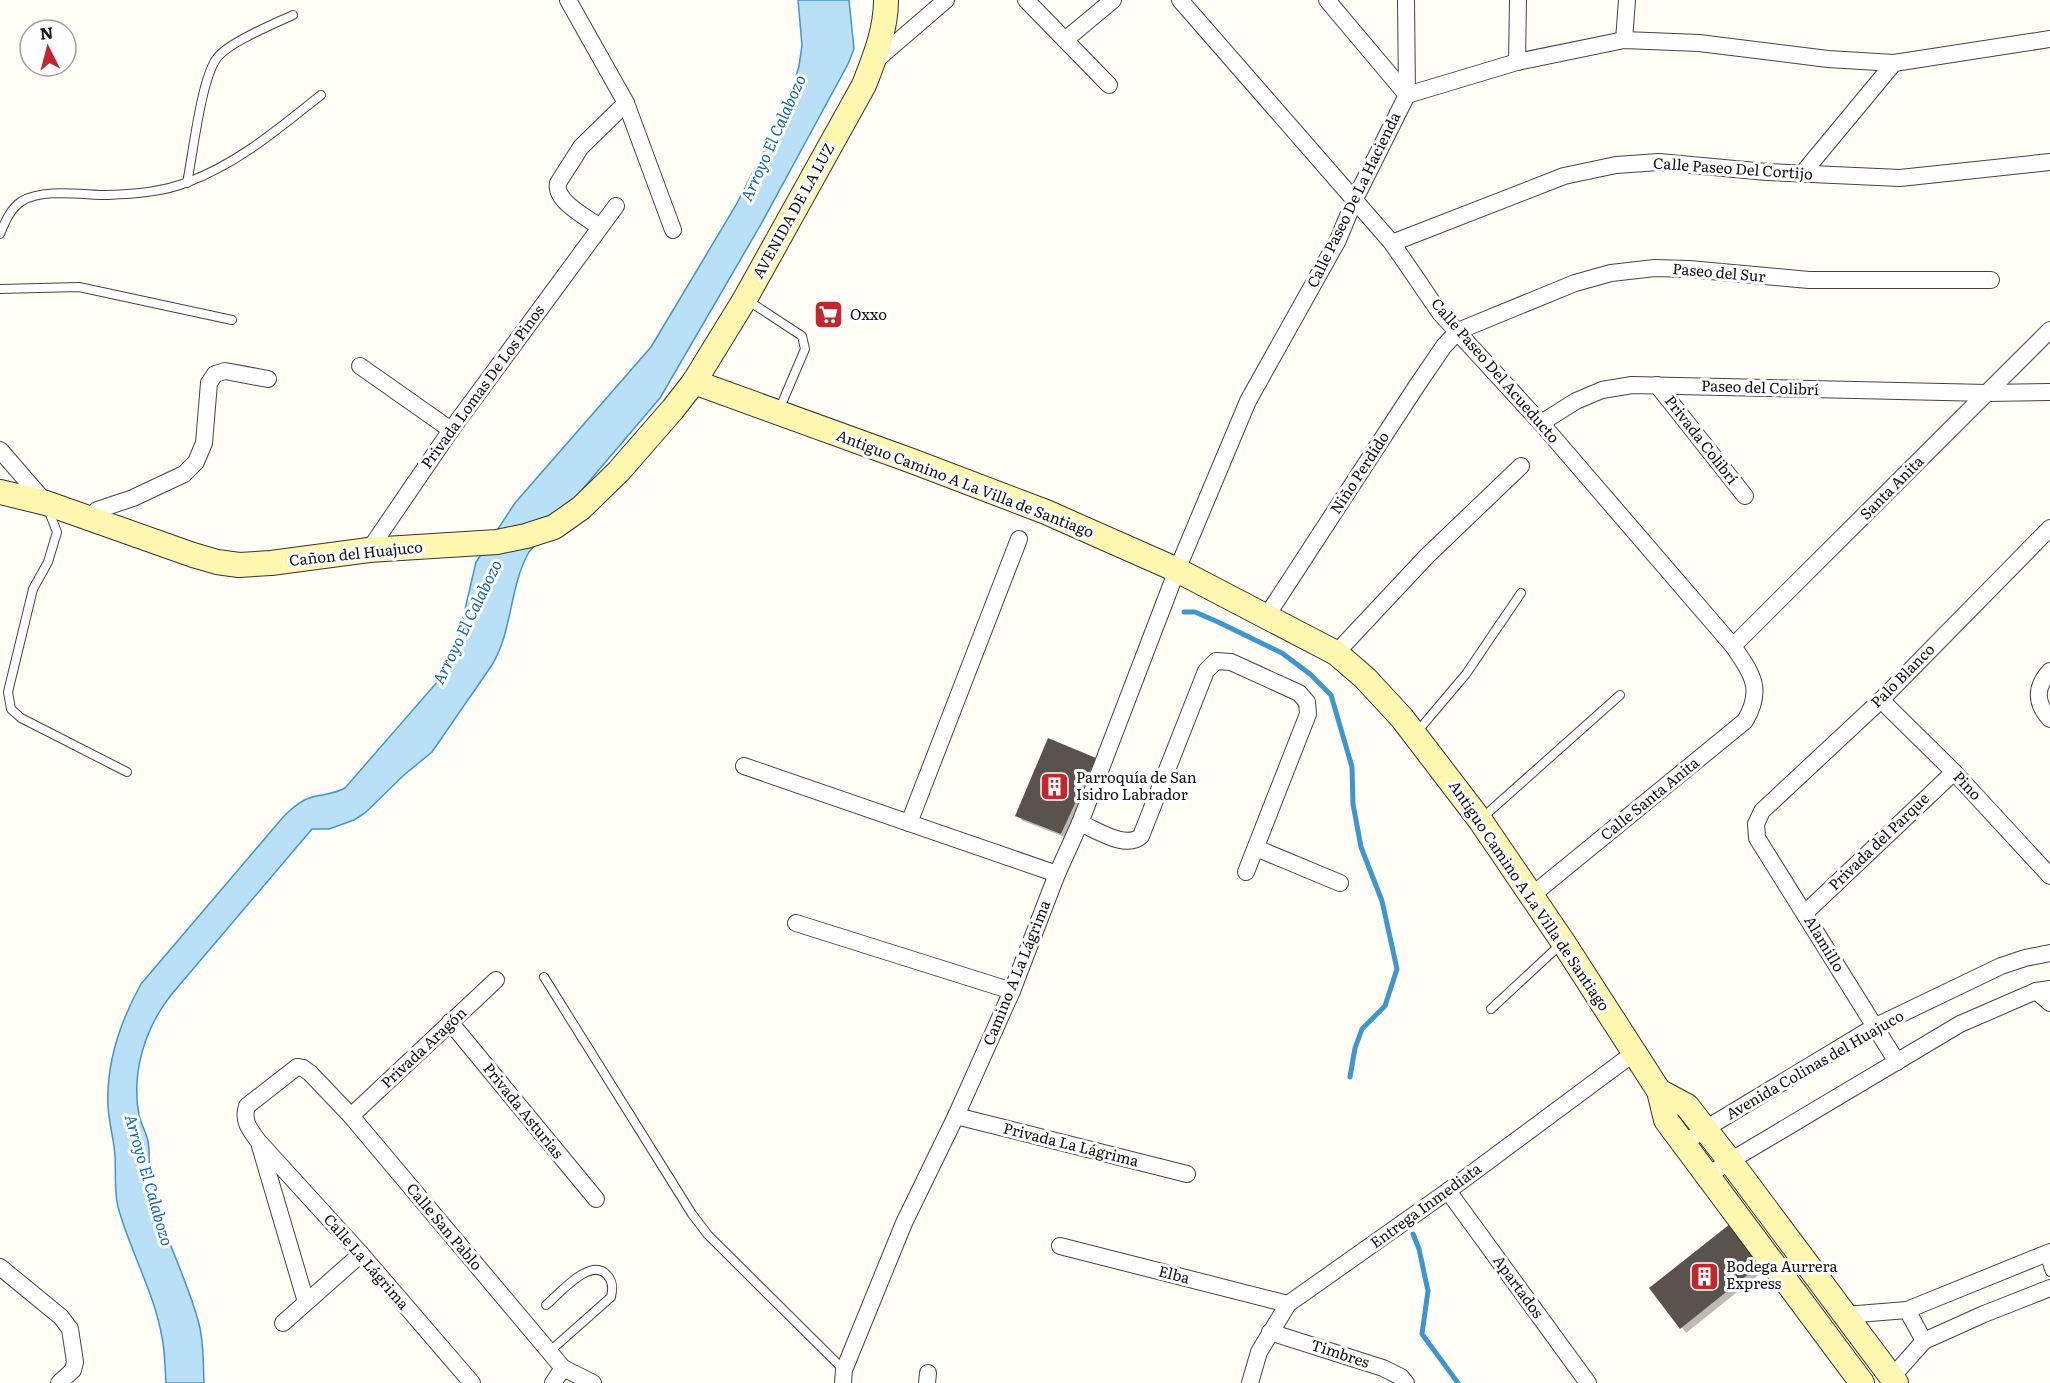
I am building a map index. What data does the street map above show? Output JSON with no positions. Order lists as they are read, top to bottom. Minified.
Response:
{"streets":{"street":["Calle Paseo Del Cortijo","Calle Paseo De La Hacienda","AVENIDA DE LA LUZ","Paseo del Sur","Calle Paseo Del Acueducto","Privada Lomas De Los Pinos","Paseo del Colibrí","Privada Colibrí","Niño Perdido","Antiguo Camino A La Villa de Santiago","Santa Anita","Cañon del Huajuco","Palo Blanco","Pino","Calle Santa Anita","Privada del Parque","Alamillo","Camino A La Lágrima","Privada Aragón","Avenida Colinas del Huajuco","Privada Asturias","Privada La Lágrima","Entrega Inmediata","Calle San Pablo","Calle La Lágrima","Elba","Apartados","Timbres"]},"crossings":[["Calle Paseo Del Cortijo","Calle Paseo Del Acueducto"],["Calle Paseo De La Hacienda","Calle Paseo Del Acueducto"],["Calle Paseo De La Hacienda","Antiguo Camino A La Villa de Santiago"],["Calle Paseo De La Hacienda","Camino A La Lágrima"],["AVENIDA DE LA LUZ","Antiguo Camino A La Villa de Santiago"],["AVENIDA DE LA LUZ","Cañon del Huajuco"],["Paseo del Sur","Calle Paseo Del Acueducto"],["Paseo del Sur","Niño Perdido"],["Calle Paseo Del Acueducto","Paseo del Colibrí"],["Calle Paseo Del Acueducto","Niño Perdido"],["Calle Paseo Del Acueducto","Santa Anita"],["Calle Paseo Del Acueducto","Calle Santa Anita"],["Privada Lomas De Los Pinos","Cañon del Huajuco"],["Paseo del Colibrí","Privada Colibrí"],["Paseo del Colibrí","Santa Anita"],["Niño Perdido","Antiguo Camino A La Villa de Santiago"],["Antiguo Camino A La Villa de Santiago","Calle Santa Anita"],["Antiguo Camino A La Villa de Santiago","Camino A La Lágrima"],["Antiguo Camino A La Villa de Santiago","Avenida Colinas del Huajuco"],["Antiguo Camino A La Villa de Santiago","Entrega Inmediata"],["Palo Blanco","Pino"],["Palo Blanco","Alamillo"],["Pino","Privada del Parque"],["Privada del Parque","Alamillo"],["Alamillo","Avenida Colinas del Huajuco"],["Camino A La Lágrima","Privada La Lágrima"],["Privada Aragón","Privada Asturias"],["Privada Aragón","Calle San Pablo"],["Entrega Inmediata","Elba"],["Entrega Inmediata","Apartados"],["Entrega Inmediata","Timbres"],["Calle San Pablo","Calle La Lágrima"]],"water":["Arroyo El Calabozo"],"places":{"supermarket":["Oxxo"],"building":["Parroquía de San Isidro Labrador","Bodega Aurrera Express"]},"north":"top"}
